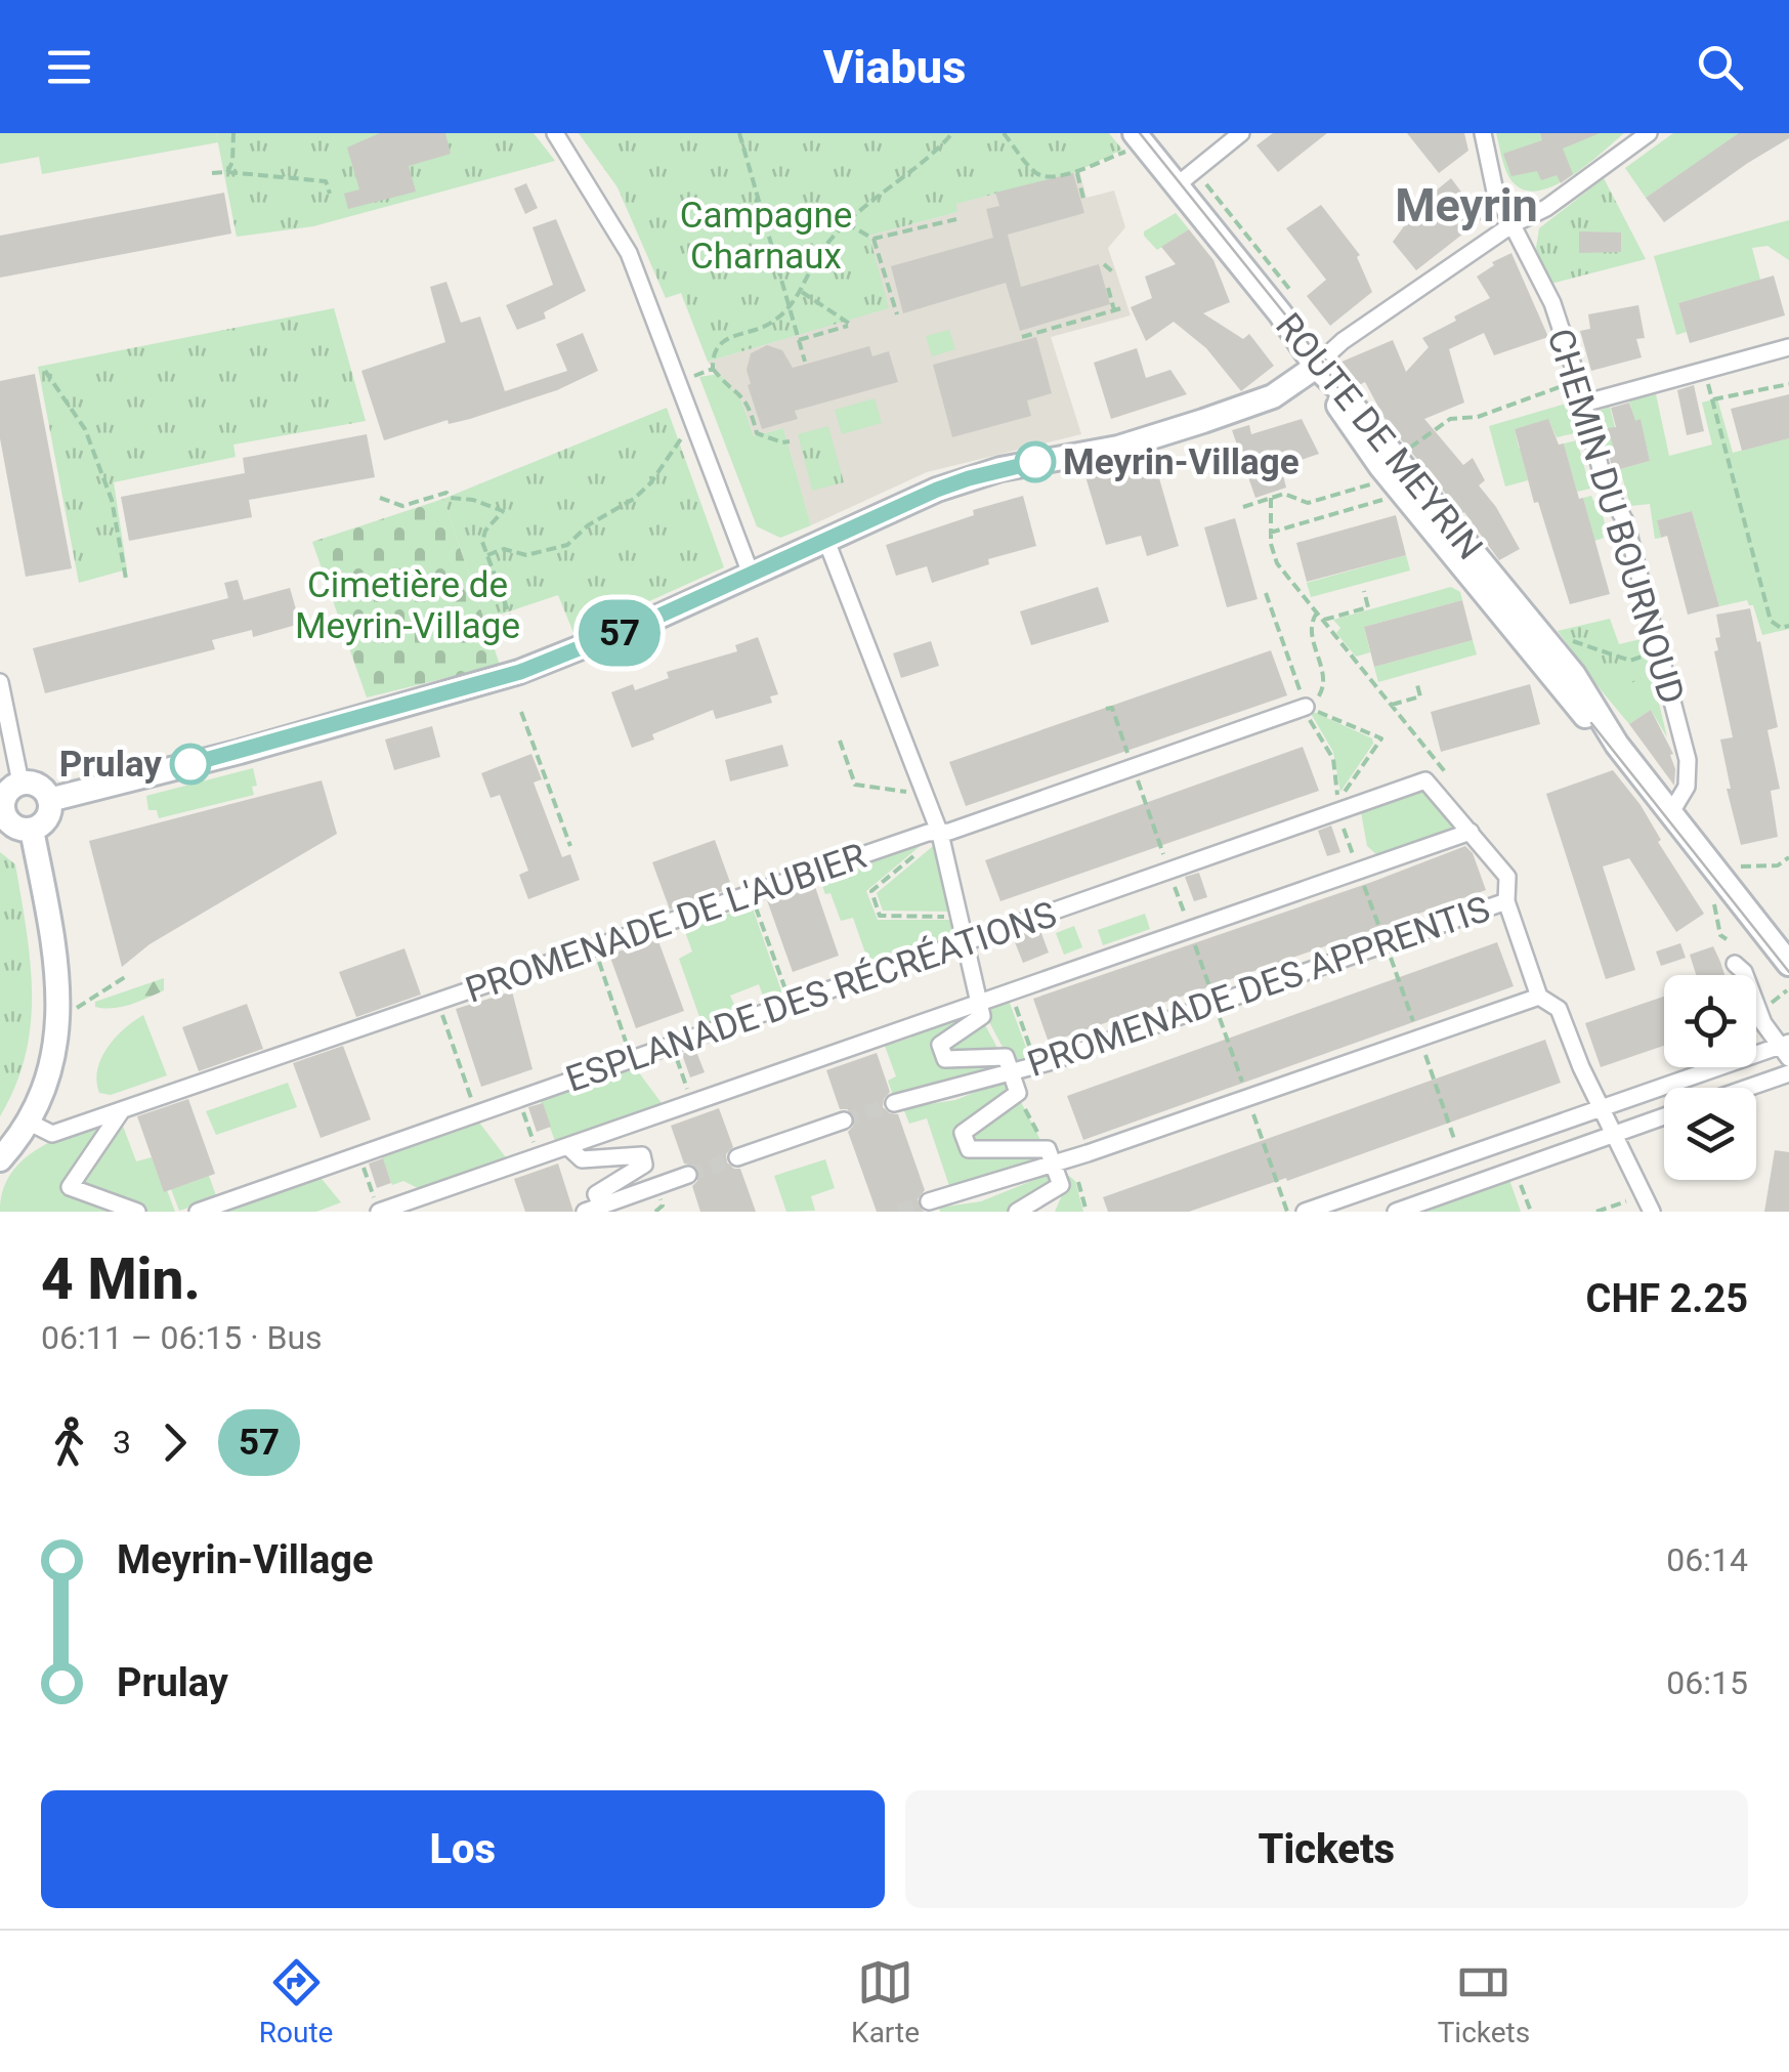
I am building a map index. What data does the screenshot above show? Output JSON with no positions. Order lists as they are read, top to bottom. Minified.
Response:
{"streets":{"street":["ROUTE DE MEYRIN","CHEMIN DU BOURNOUD","PROMENADE DE L'AUBIER","PROMENADE DES APPRENTIS","ESPLANADE DES RÉCRÉATIONS"]},"crossings":[["ROUTE DE MEYRIN","CHEMIN DU BOURNOUD"]],"districts":["Meyrin"],"parks":["Campagne Charnaux","Cimetière de Meyrin-Village"],"places":["Meyrin-Village","Prulay"],"lines":["bus line 57"],"page":{"header":"Viabus","on_map":"57","heading":["4 Min.","06:11 – 06:15 · Bus","CHF 2.25"],"legs":["3","57"],"list":[{"name":"Meyrin-Village","value":"06:14"},{"name":"Prulay","value":"06:15"}],"buttons":["Los","Tickets"],"tabs":["Route","Karte","Tickets"]}}
